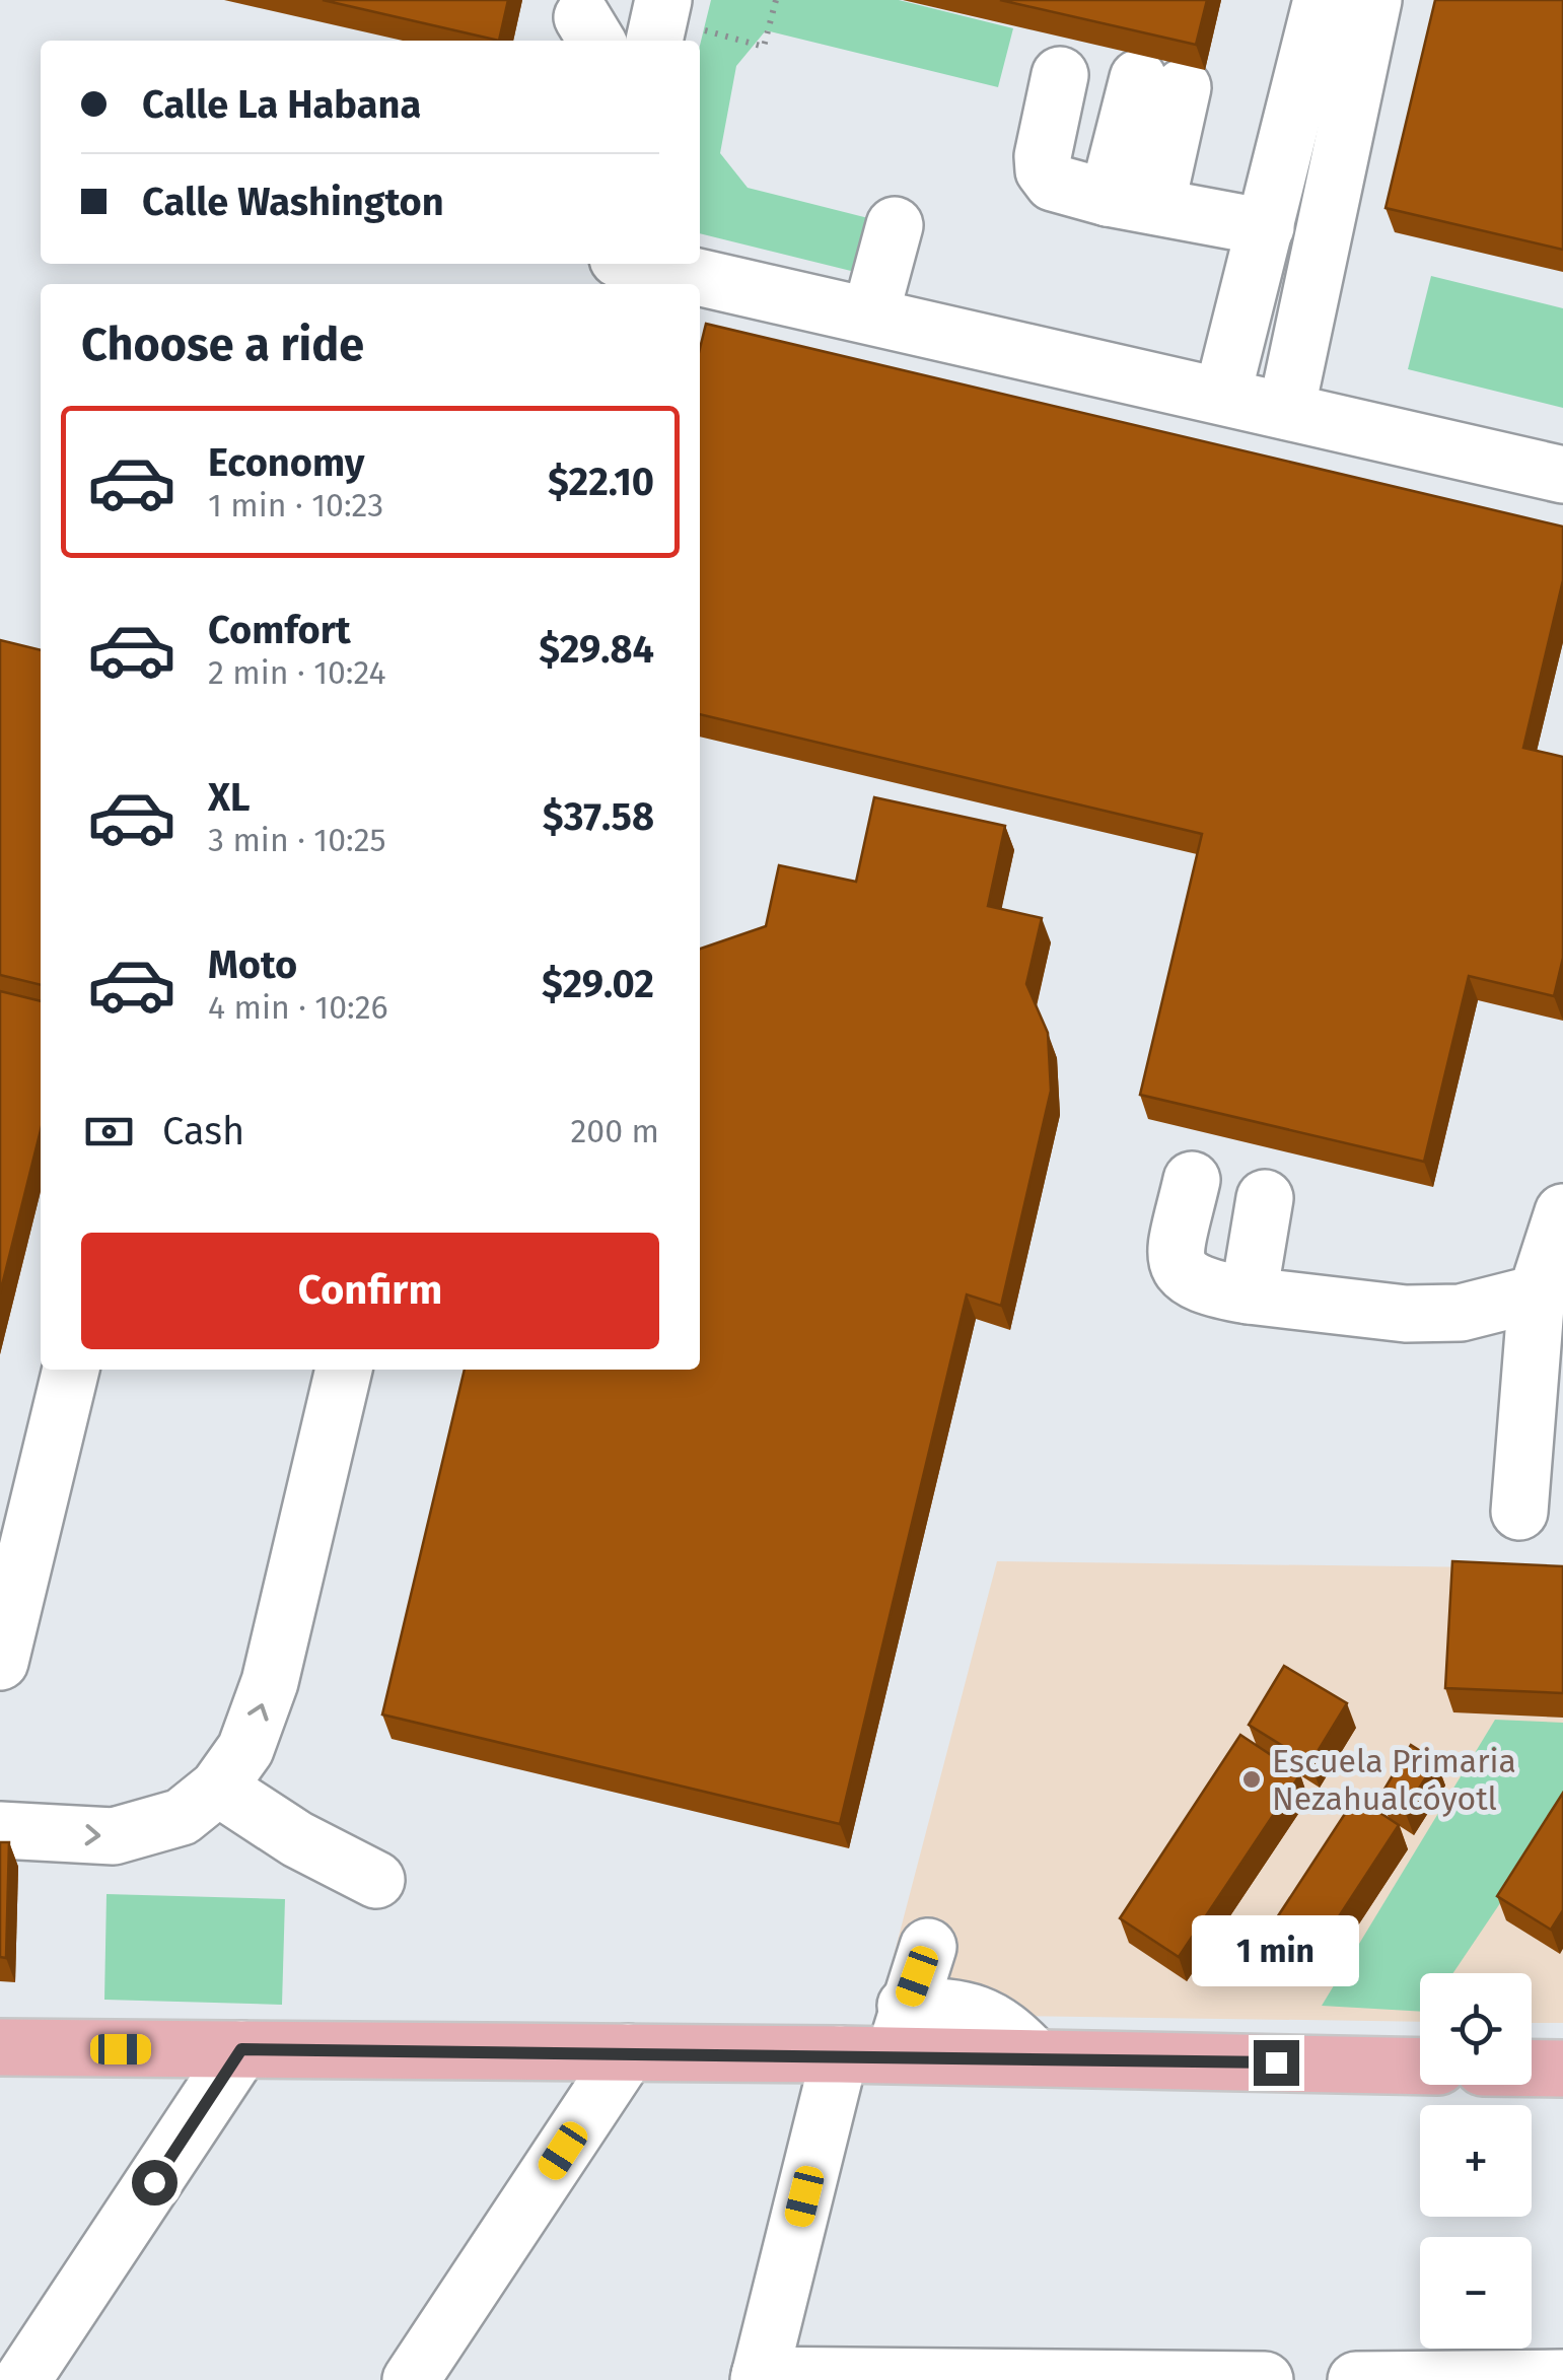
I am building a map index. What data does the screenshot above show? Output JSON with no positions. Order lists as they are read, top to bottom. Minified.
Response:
{"places":["Escuela Primaria Nezahualcóyotl"],"page":{"banner":["Calle La Habana","Calle Washington"],"heading":"Choose a ride","list":[{"name":"Economy","note":"1 min · 10:23","value":"$22.10"},{"name":"Comfort","note":"2 min · 10:24","value":"$29.84"},{"name":"XL","note":"3 min · 10:25","value":"$37.58"},{"name":"Moto","note":"4 min · 10:26","value":"$29.02"}],"pay":["Cash","200 m"],"buttons":"Confirm","bubble":"1 min","map_buttons":["+","−"]}}
